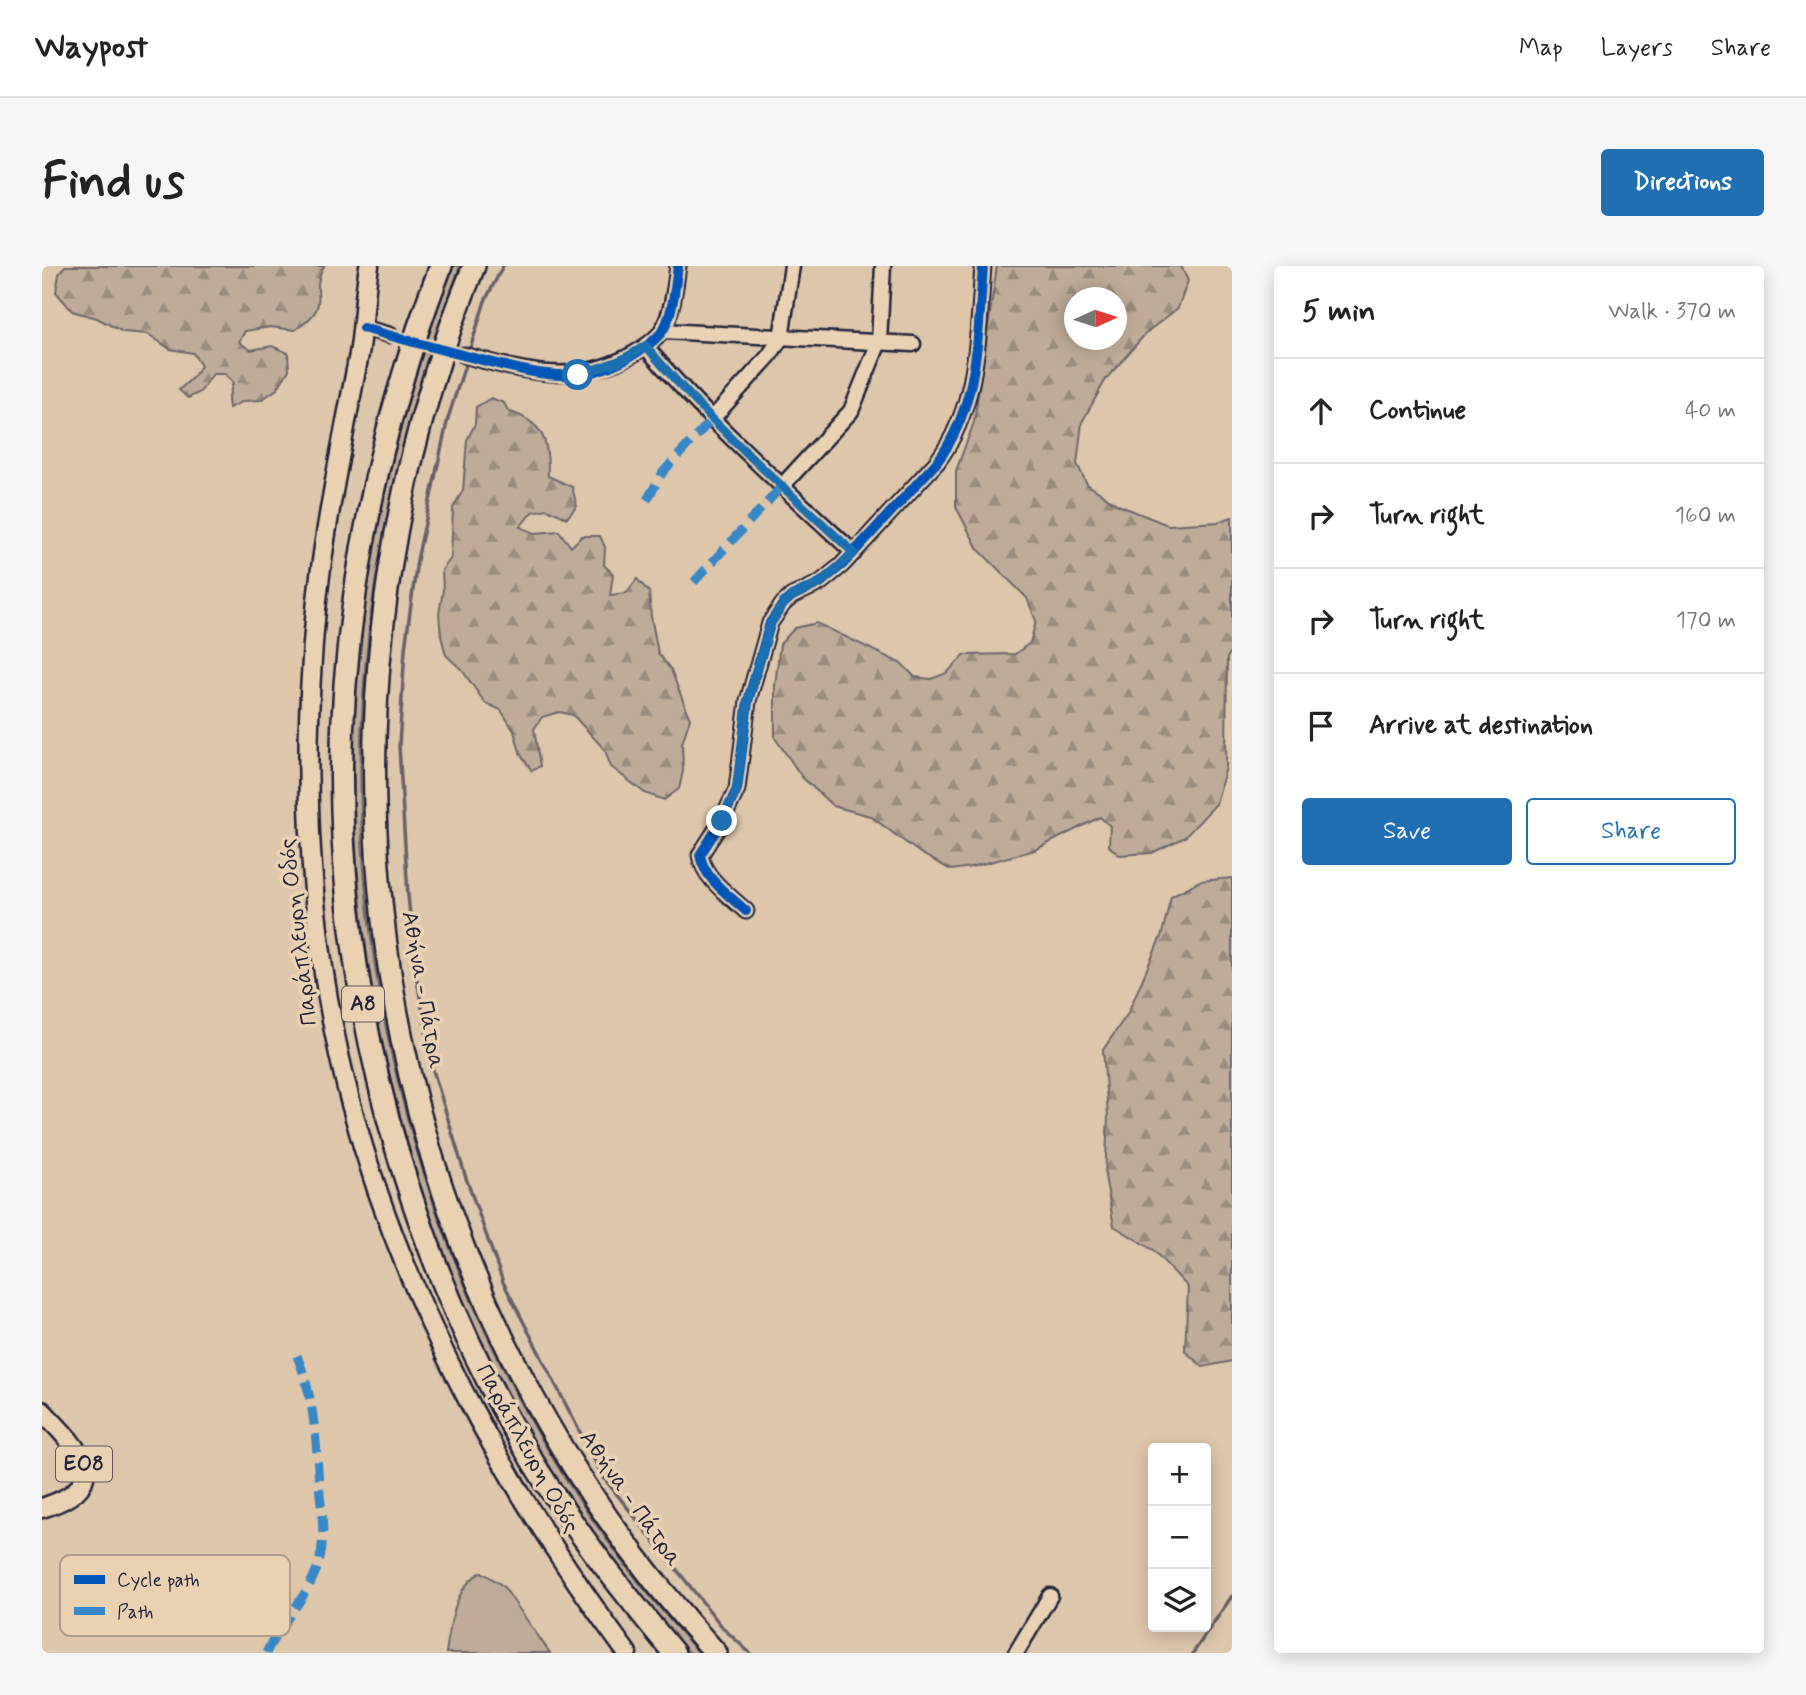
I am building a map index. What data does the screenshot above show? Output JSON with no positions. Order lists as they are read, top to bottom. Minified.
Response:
{"streets":{"highway":["Αθήνα - Πάτρα","Α8"],"main road":["Παράπλευρη Οδός","ΕΟ8"]},"legend":["Cycle path","Path"],"north":"right","page":{"header":"Waypost","nav":["Map","Layers","Share"],"buttons":["Directions",["Save","Share"]],"title":"Find us","heading":["5 min","Walk · 370 m"],"list":[["Continue","40 m"],["Turn right","160 m"],["Turn right","170 m"],"Arrive at destination"],"map_buttons":["+","−"]}}
